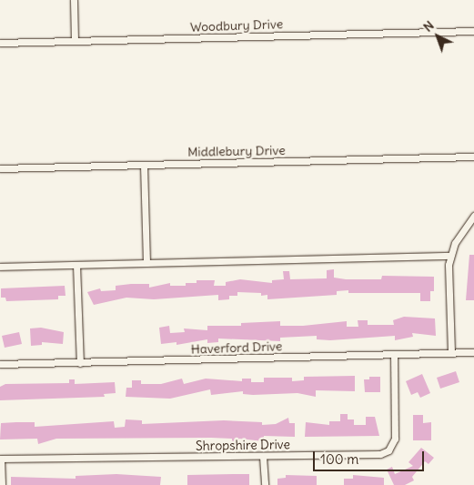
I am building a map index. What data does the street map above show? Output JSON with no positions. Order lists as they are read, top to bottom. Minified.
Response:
{"streets":{"street":["Woodbury Drive","Middlebury Drive","Haverford Drive","Shropshire Drive"]},"crossings":[["Haverford Drive","Shropshire Drive"]],"scale_bar":"100 m","north":"top left"}
